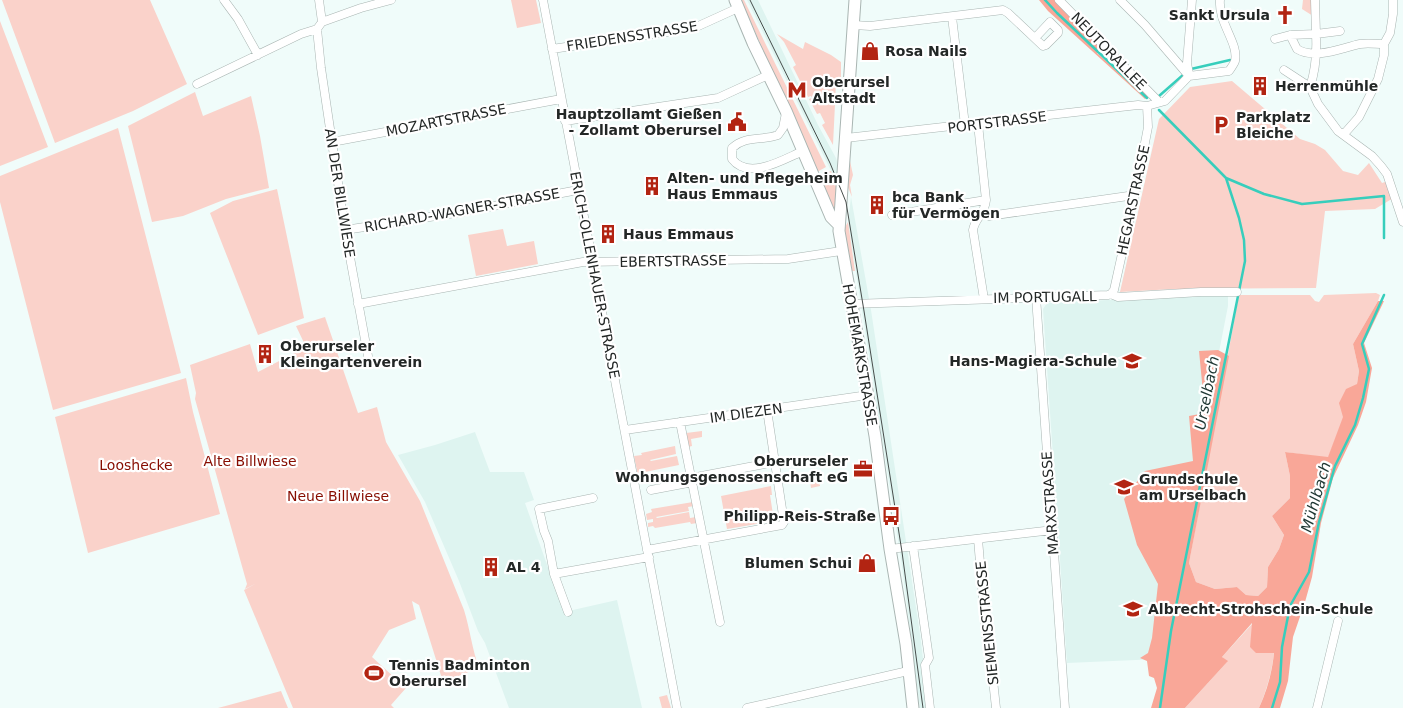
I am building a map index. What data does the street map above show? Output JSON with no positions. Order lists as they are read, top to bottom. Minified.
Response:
{"streets":{"street":["FRIEDENSSTRASSE","NEUTORALLEE","MOZARTSTRASSE","PORTSTRASSE","AN DER BILLWIESE","HEGARSTRASSE","RICHARD-WAGNER-STRASSE","EBERTSTRASSE","ERICH-OLLENHAUER-STRASSE","IM PORTUGALL","HOHEMARKSTRASSE","IM DIEZEN","MARXSTRASSE","SIEMENSSTRASSE"]},"crossings":[["FRIEDENSSTRASSE","ERICH-OLLENHAUER-STRASSE"],["NEUTORALLEE","PORTSTRASSE"],["MOZARTSTRASSE","AN DER BILLWIESE"],["MOZARTSTRASSE","ERICH-OLLENHAUER-STRASSE"],["PORTSTRASSE","HEGARSTRASSE"],["PORTSTRASSE","HOHEMARKSTRASSE"],["AN DER BILLWIESE","RICHARD-WAGNER-STRASSE"],["AN DER BILLWIESE","EBERTSTRASSE"],["HEGARSTRASSE","IM PORTUGALL"],["RICHARD-WAGNER-STRASSE","ERICH-OLLENHAUER-STRASSE"],["EBERTSTRASSE","ERICH-OLLENHAUER-STRASSE"],["EBERTSTRASSE","HOHEMARKSTRASSE"],["ERICH-OLLENHAUER-STRASSE","IM DIEZEN"],["IM PORTUGALL","HOHEMARKSTRASSE"],["IM PORTUGALL","MARXSTRASSE"],["HOHEMARKSTRASSE","IM DIEZEN"]],"water":["Urselbach","Mühlbach"],"parks":["Alte Billwiese","Looshecke","Neue Billwiese"],"places":{"church":["Sankt Ursula"],"shop":["Rosa Nails","Blumen Schui"],"building":["Herrenmühle","Alten- und Pflegeheim Haus Emmaus","bca Bank für Vermögen","Haus Emmaus","Oberurseler Kleingartenverein","AL 4"],"metro station":["Oberursel Altstadt"],"public building":["Hauptzollamt Gießen - Zollamt Oberursel"],"parking":["Parkplatz Bleiche"],"school or university":["Hans-Magiera-Schule","Grundschule am Urselbach","Albrecht-Strohschein-Schule"],"office":["Oberurseler Wohnungsgenossenschaft eG"],"bus stop":["Philipp-Reis-Straße"],"sports":["Tennis Badminton Oberursel"]}}
